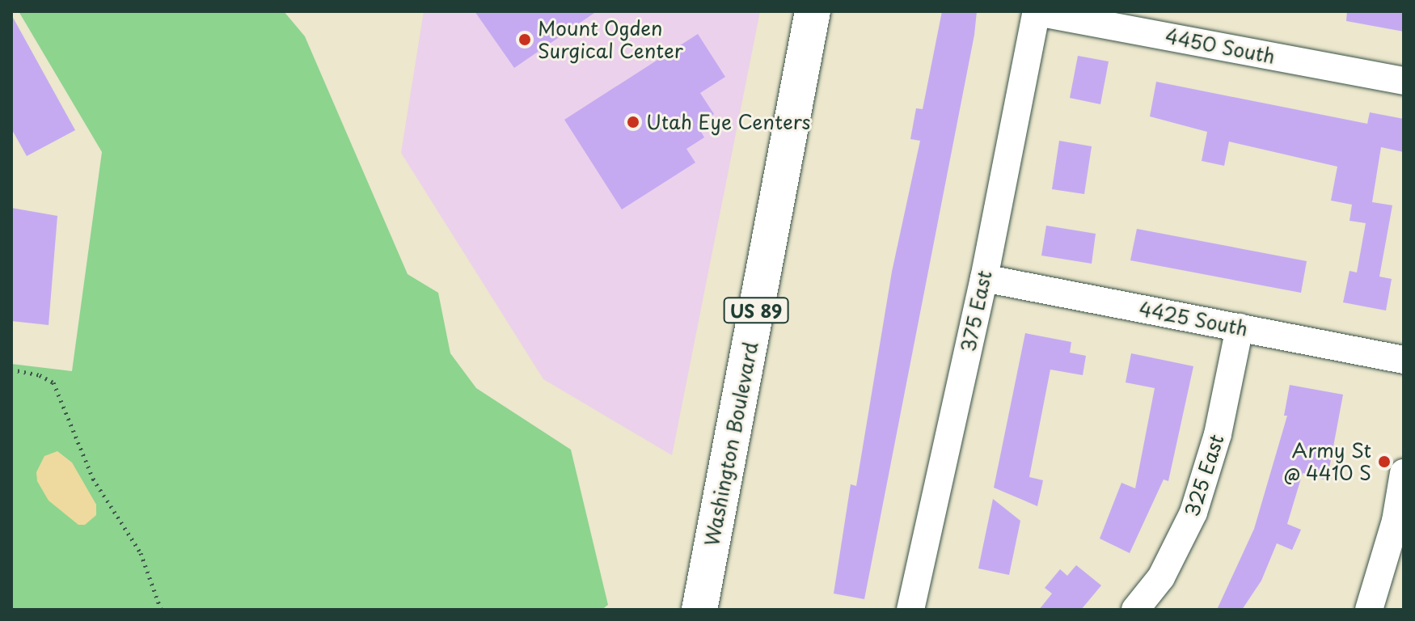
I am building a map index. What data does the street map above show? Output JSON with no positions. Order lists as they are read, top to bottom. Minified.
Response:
{"streets":{"main road":["US 89","Washington Boulevard"],"street":["4450 South","375 East","4425 South","325 East"]},"crossings":[["4450 South","375 East"],["375 East","4425 South"],["4425 South","325 East"]],"places":["Mount Ogden Surgical Center","Utah Eye Centers","Army St @ 4410 S"]}
